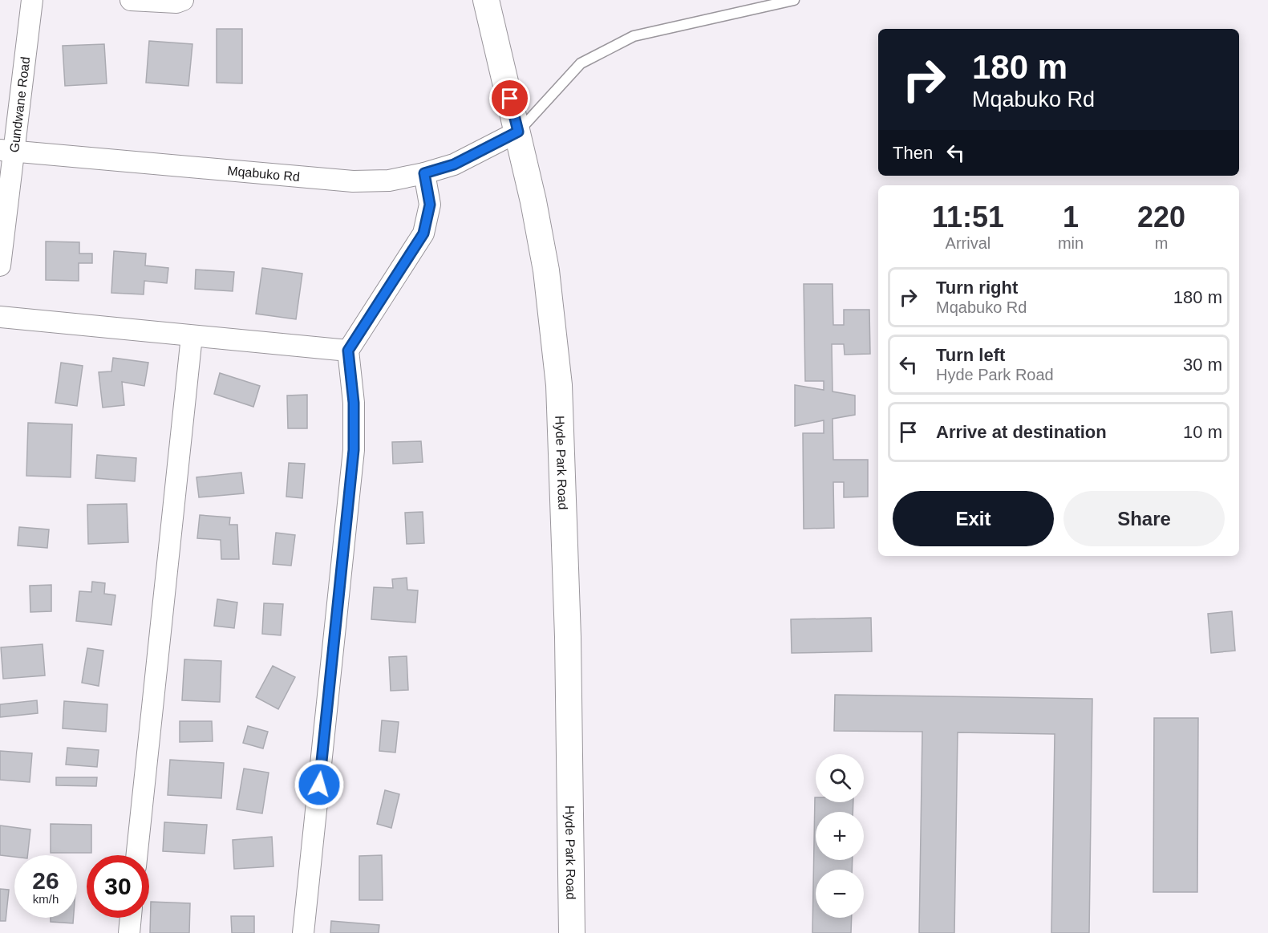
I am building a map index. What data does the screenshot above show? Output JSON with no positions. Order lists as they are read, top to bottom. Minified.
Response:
{"streets":{"street":["Gundwane Road","Mqabuko Rd","Hyde Park Road"]},"crossings":[["Gundwane Road","Mqabuko Rd"],["Mqabuko Rd","Hyde Park Road"]],"page":{"turn":["180 m","Mqabuko Rd"],"then":"Then","eta":["11:51","Arrival","1","min","220","m"],"list":[{"name":"Turn right","note":"Mqabuko Rd","value":"180 m"},{"name":"Turn left","note":"Hyde Park Road","value":"30 m"},{"name":"Arrive at destination","value":"10 m"}],"buttons":["Exit","Share"],"map_buttons":["+","−"],"speed":"26 km/h","limit":"30"}}
